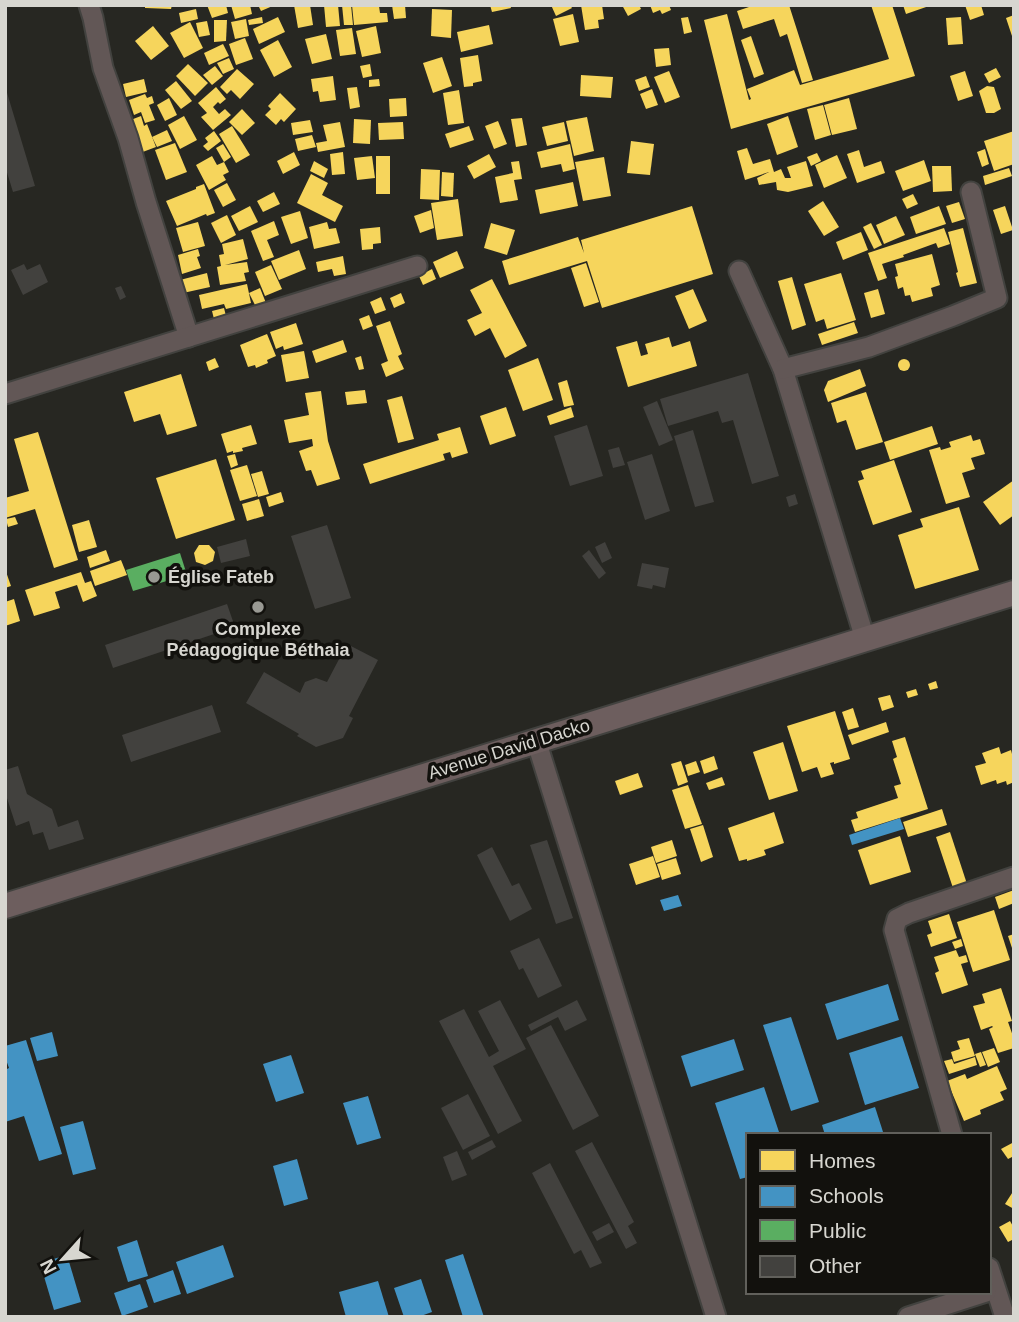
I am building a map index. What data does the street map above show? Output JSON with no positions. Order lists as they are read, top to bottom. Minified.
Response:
{"streets":{"main road":["Avenue David Dacko"]},"places":["Église Fateb","Complexe Pédagogique Béthaia"],"legend":["Homes","Schools","Public","Other"],"north":"bottom left"}
